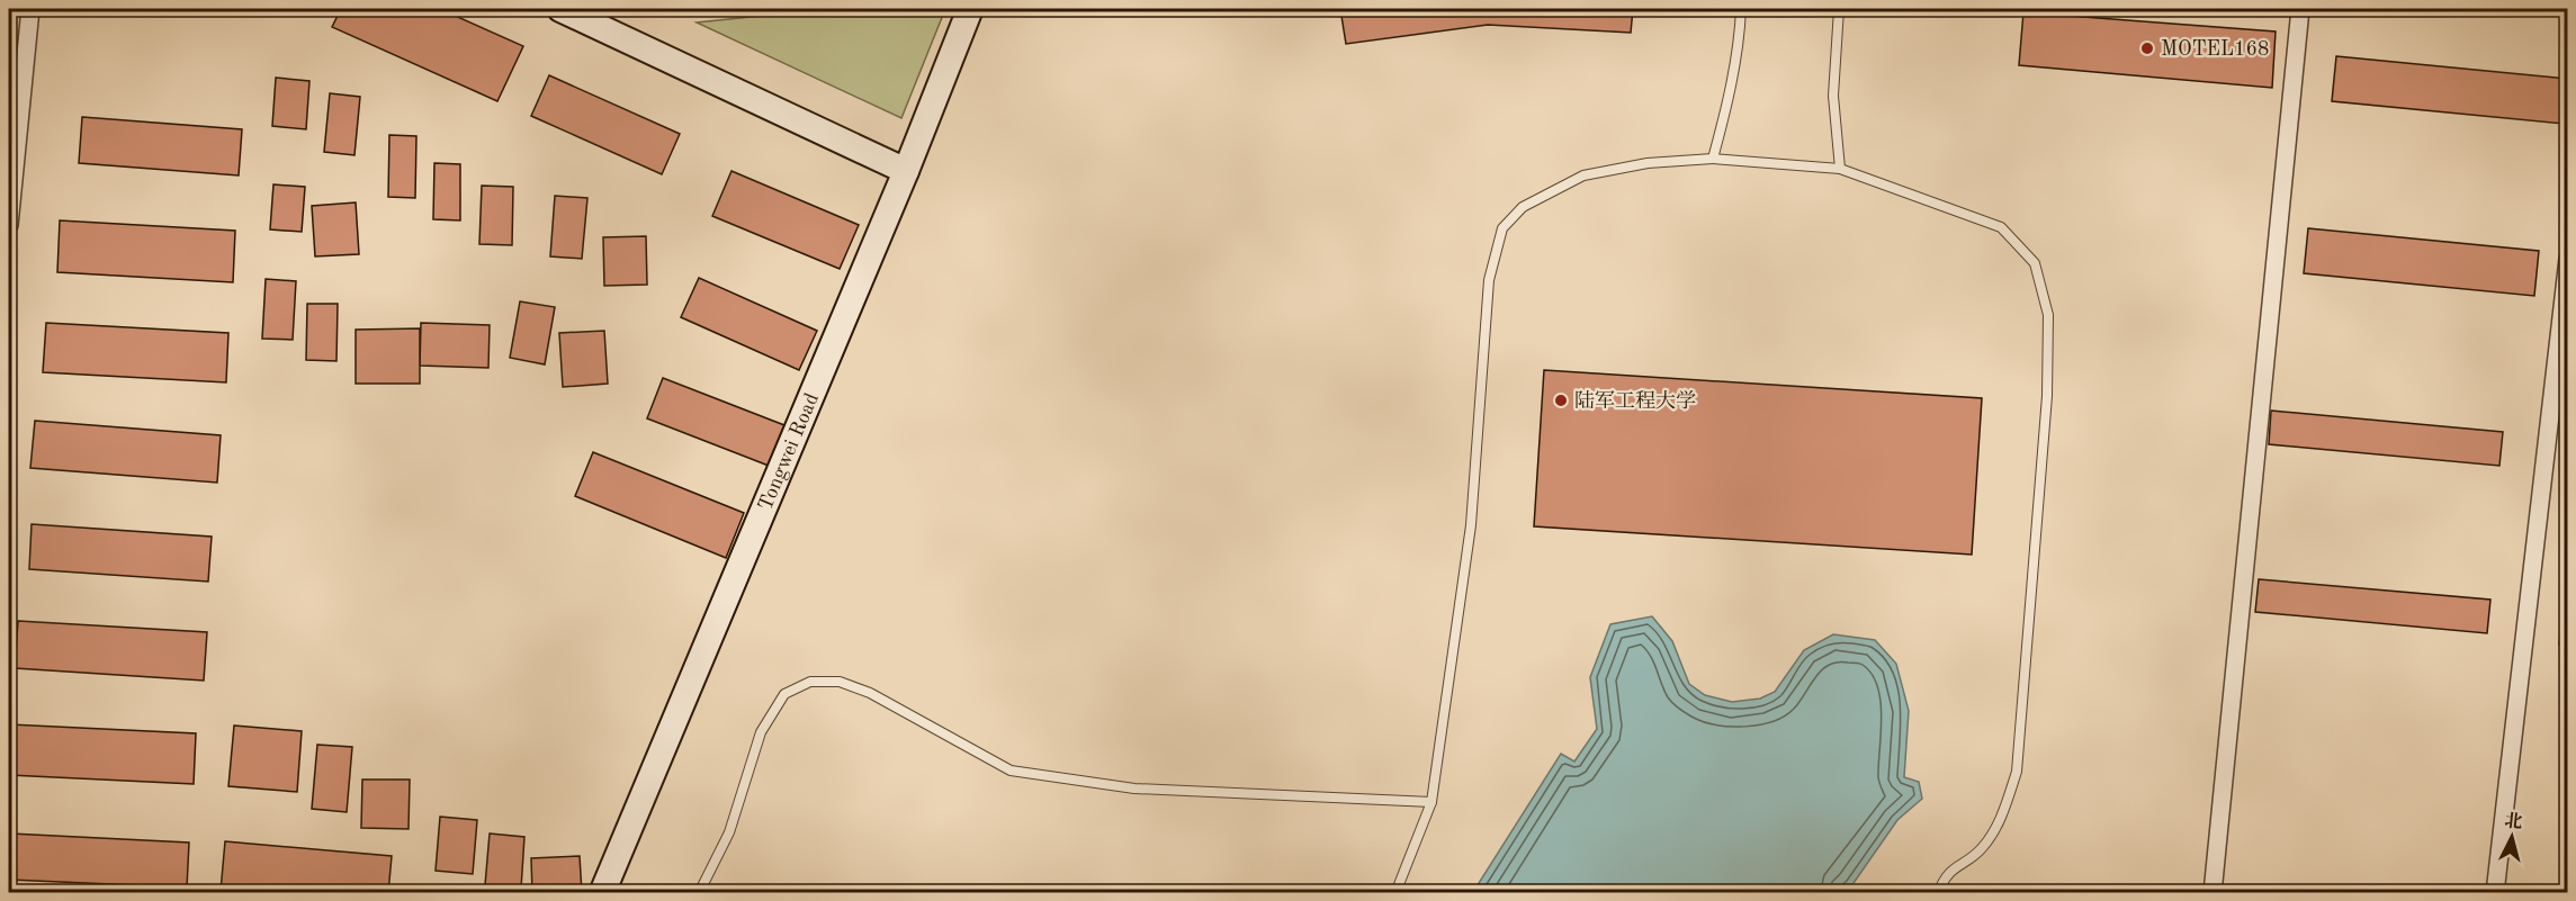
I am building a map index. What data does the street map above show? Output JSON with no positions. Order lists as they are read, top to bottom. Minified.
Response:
{"streets":{"street":["Tongwei Road"]},"places":["MOTEL168","陆军工程大学"],"north":"top"}
